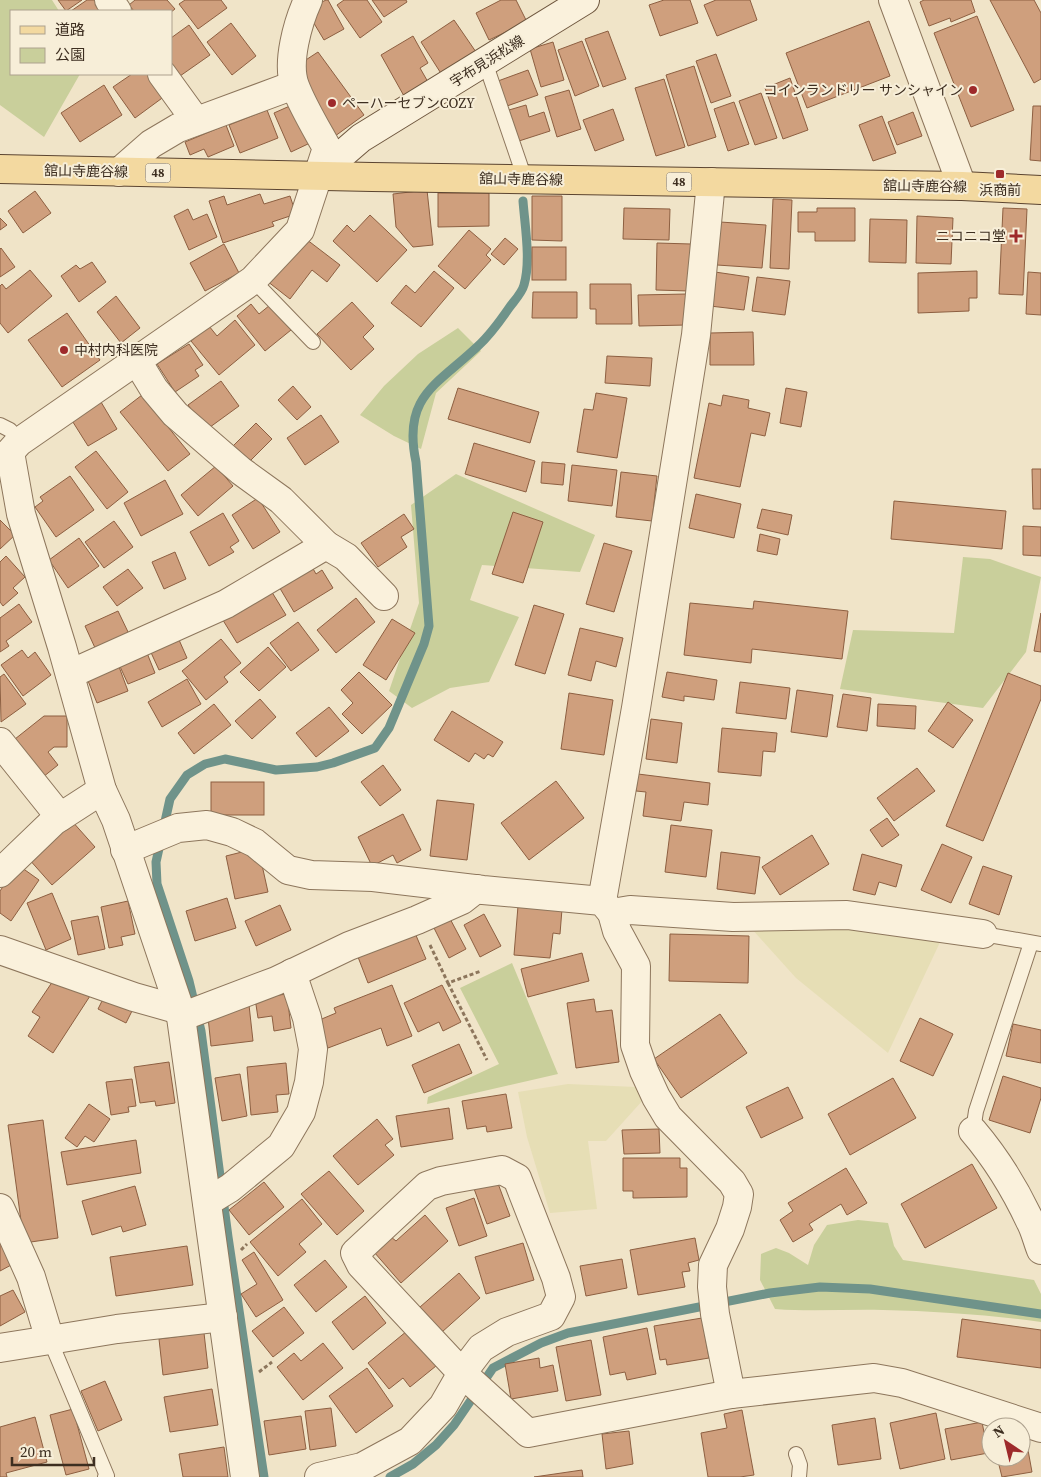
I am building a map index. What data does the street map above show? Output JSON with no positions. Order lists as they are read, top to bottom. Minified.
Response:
{"streets":{"main road":["舘山寺鹿谷線","48"],"street":["宇布見浜松線"]},"crossings":[["宇布見浜松線","舘山寺鹿谷線"]],"places":{"other":["コインランドリー サンシャイン","ペーハーセブンCOZY","中村内科医院"],"transit":["浜商前"],"health":["ニコニコ堂"]},"legend":["道路","公園"],"scale_bar":"20 m","north":"top left"}
